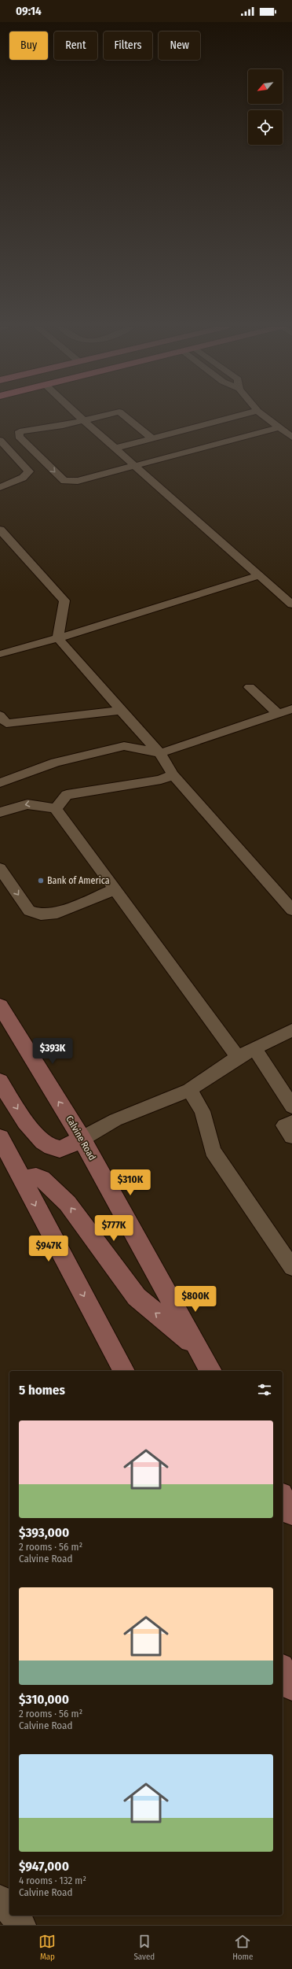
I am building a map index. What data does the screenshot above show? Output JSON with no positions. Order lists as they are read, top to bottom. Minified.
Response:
{"streets":{"main road":["Calvine Road"]},"one_way":["Calvine Road"],"places":["Bank of America"],"north":"bottom left","page":{"status":"09:14","chip":["Buy","Rent","Filters","New"],"price":["$393K","$310K","$777K","$947K","$800K"],"heading":"5 homes","list":[{"name":"$393,000","note":"2 rooms · 56 m² · Calvine Road"},{"name":"$310,000","note":"2 rooms · 56 m² · Calvine Road"},{"name":"$947,000","note":"4 rooms · 132 m² · Calvine Road"}],"tabs":["Map","Saved","Home"]}}
